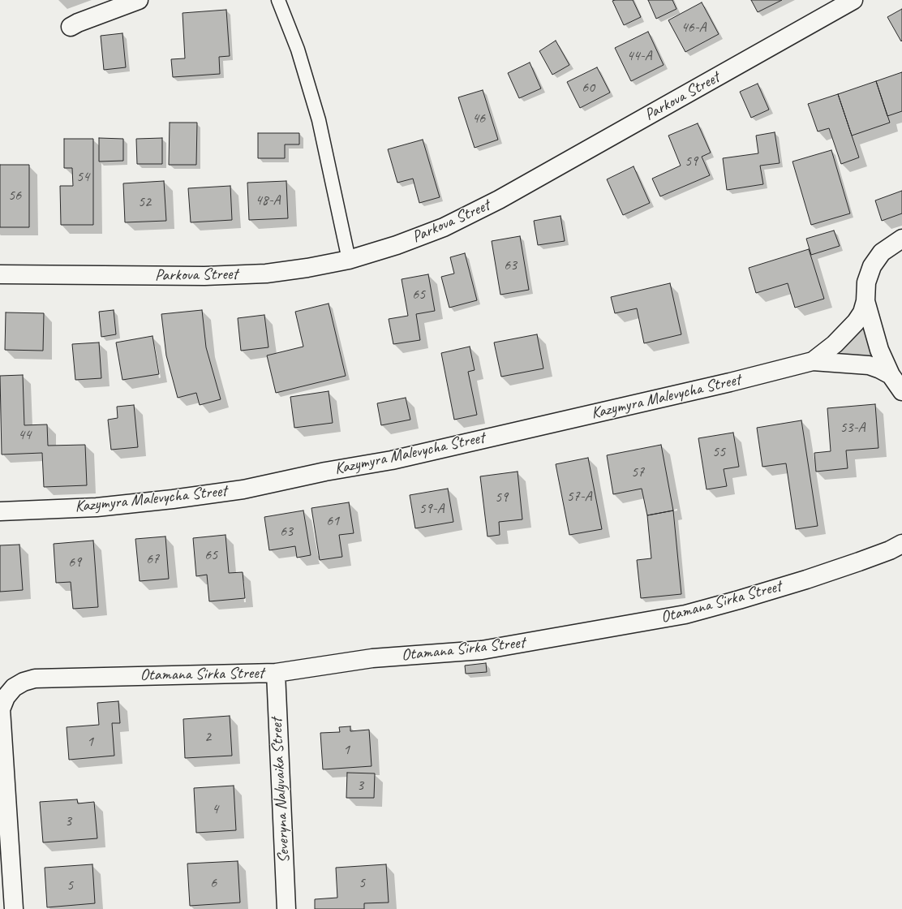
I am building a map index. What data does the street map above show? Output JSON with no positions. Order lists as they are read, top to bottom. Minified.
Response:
{"streets":{"street":["Parkova Street","Kazymyra Malevycha Street","Otamana Sirka Street","Severyna Nalyvaika Street"]},"crossings":[["Otamana Sirka Street","Severyna Nalyvaika Street"]],"house_numbers":["46-А","44-А","60","46","59","54","56","48-А","52","63","65","53-А","44","55","57","57-А","59","59-А","61","63","65","67","69","2","1","1","3","4","3","6","5","5"]}
